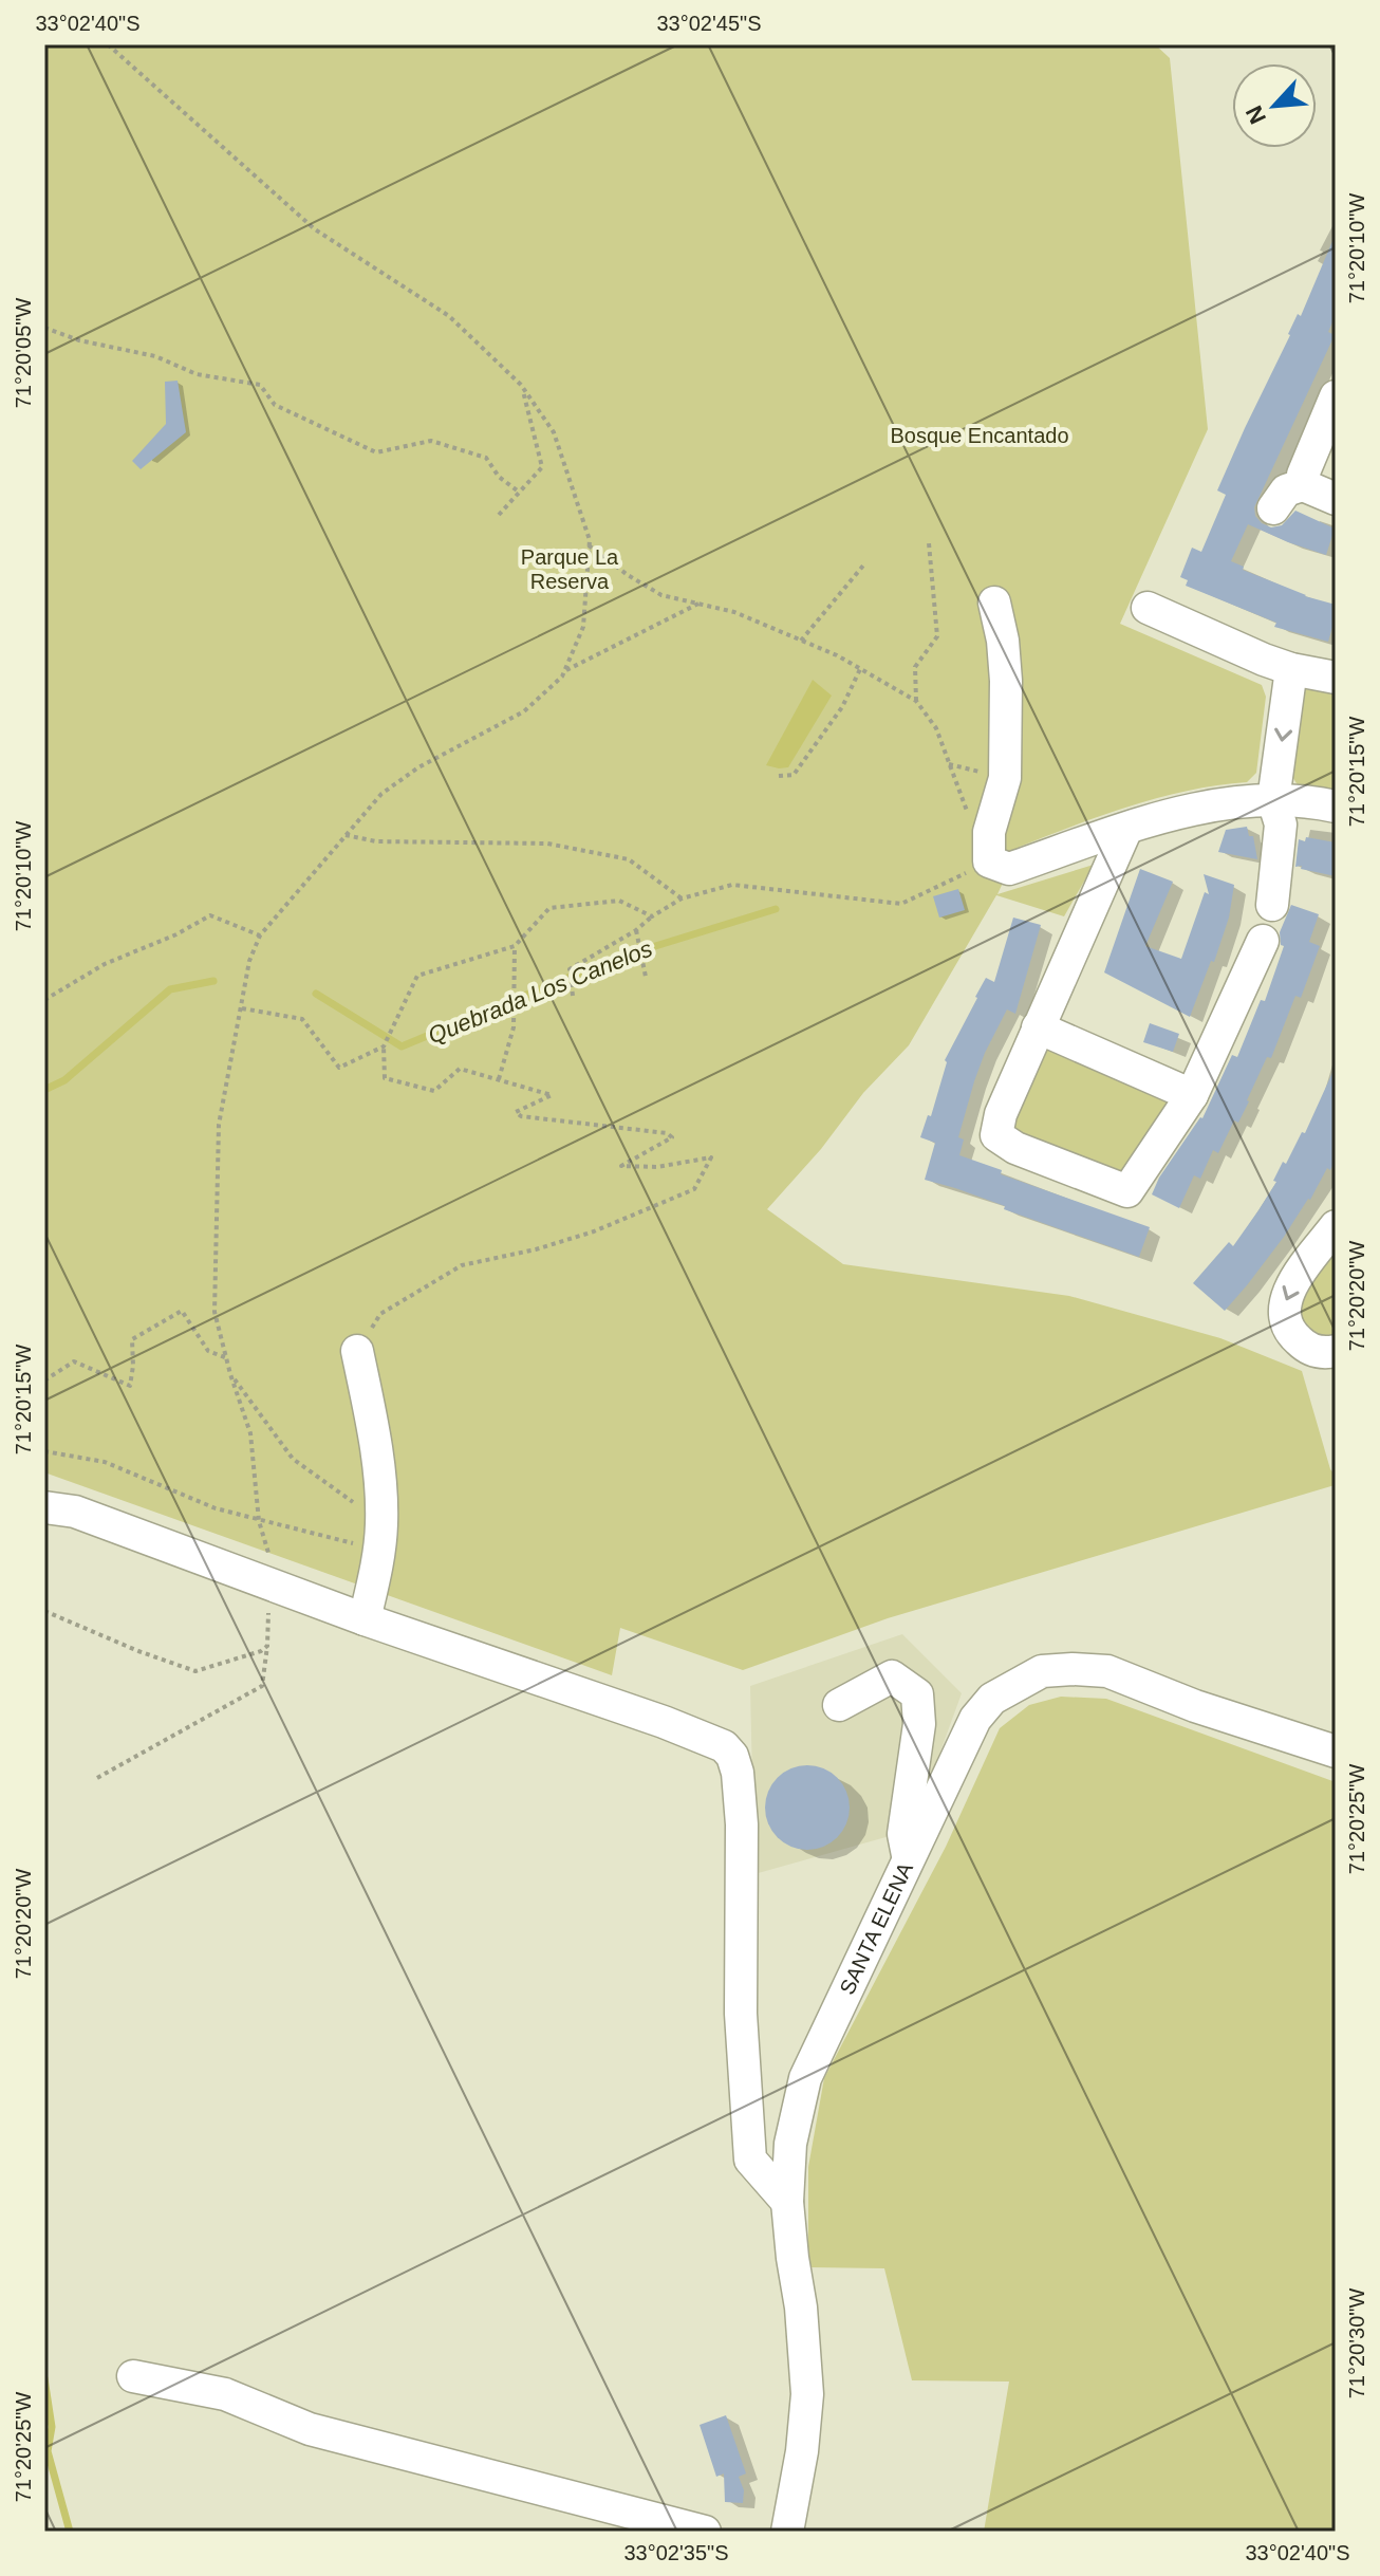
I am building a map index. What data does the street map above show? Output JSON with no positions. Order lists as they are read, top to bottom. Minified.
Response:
{"streets":{"street":["SANTA ELENA"]},"water":["Quebrada Los Canelos"],"parks":["Bosque Encantado","Parque La Reserva"],"north":"bottom left","coordinates":["33°02'40\"S","33°02'45\"S","71°20'10\"W","71°20'05\"W","71°20'15\"W","71°20'20\"W","71°20'25\"W","71°20'30\"W","33°02'35\"S"]}
